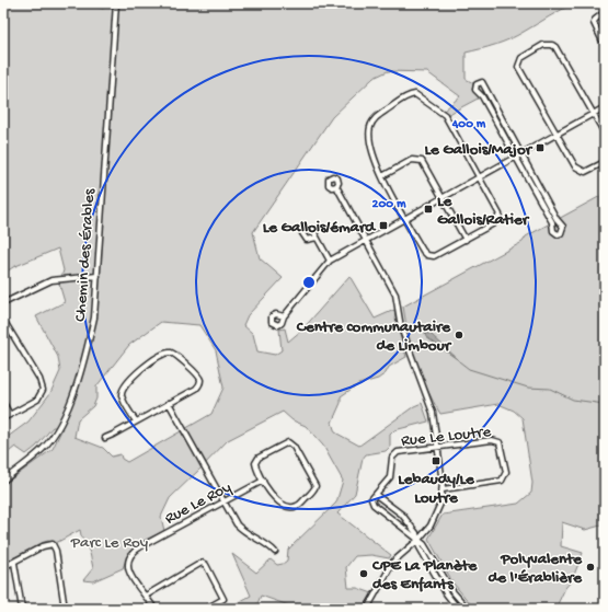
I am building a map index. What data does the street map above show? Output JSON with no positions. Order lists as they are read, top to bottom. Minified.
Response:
{"streets":{"street":["Chemin des Érables","Rue Le Loutre","Rue Le Roy"]},"parks":["Parc Le Roy"],"places":{"transit":["Le Gallois/Major","Le Gallois/Ratier","Le Gallois/émard","Lebaudy/Le Loutre"],"other":["Centre communautaire de Limbour","Polyvalente de l'Érablière","CPE La Planète des Enfants"]},"rings":["400 m","200 m"]}
